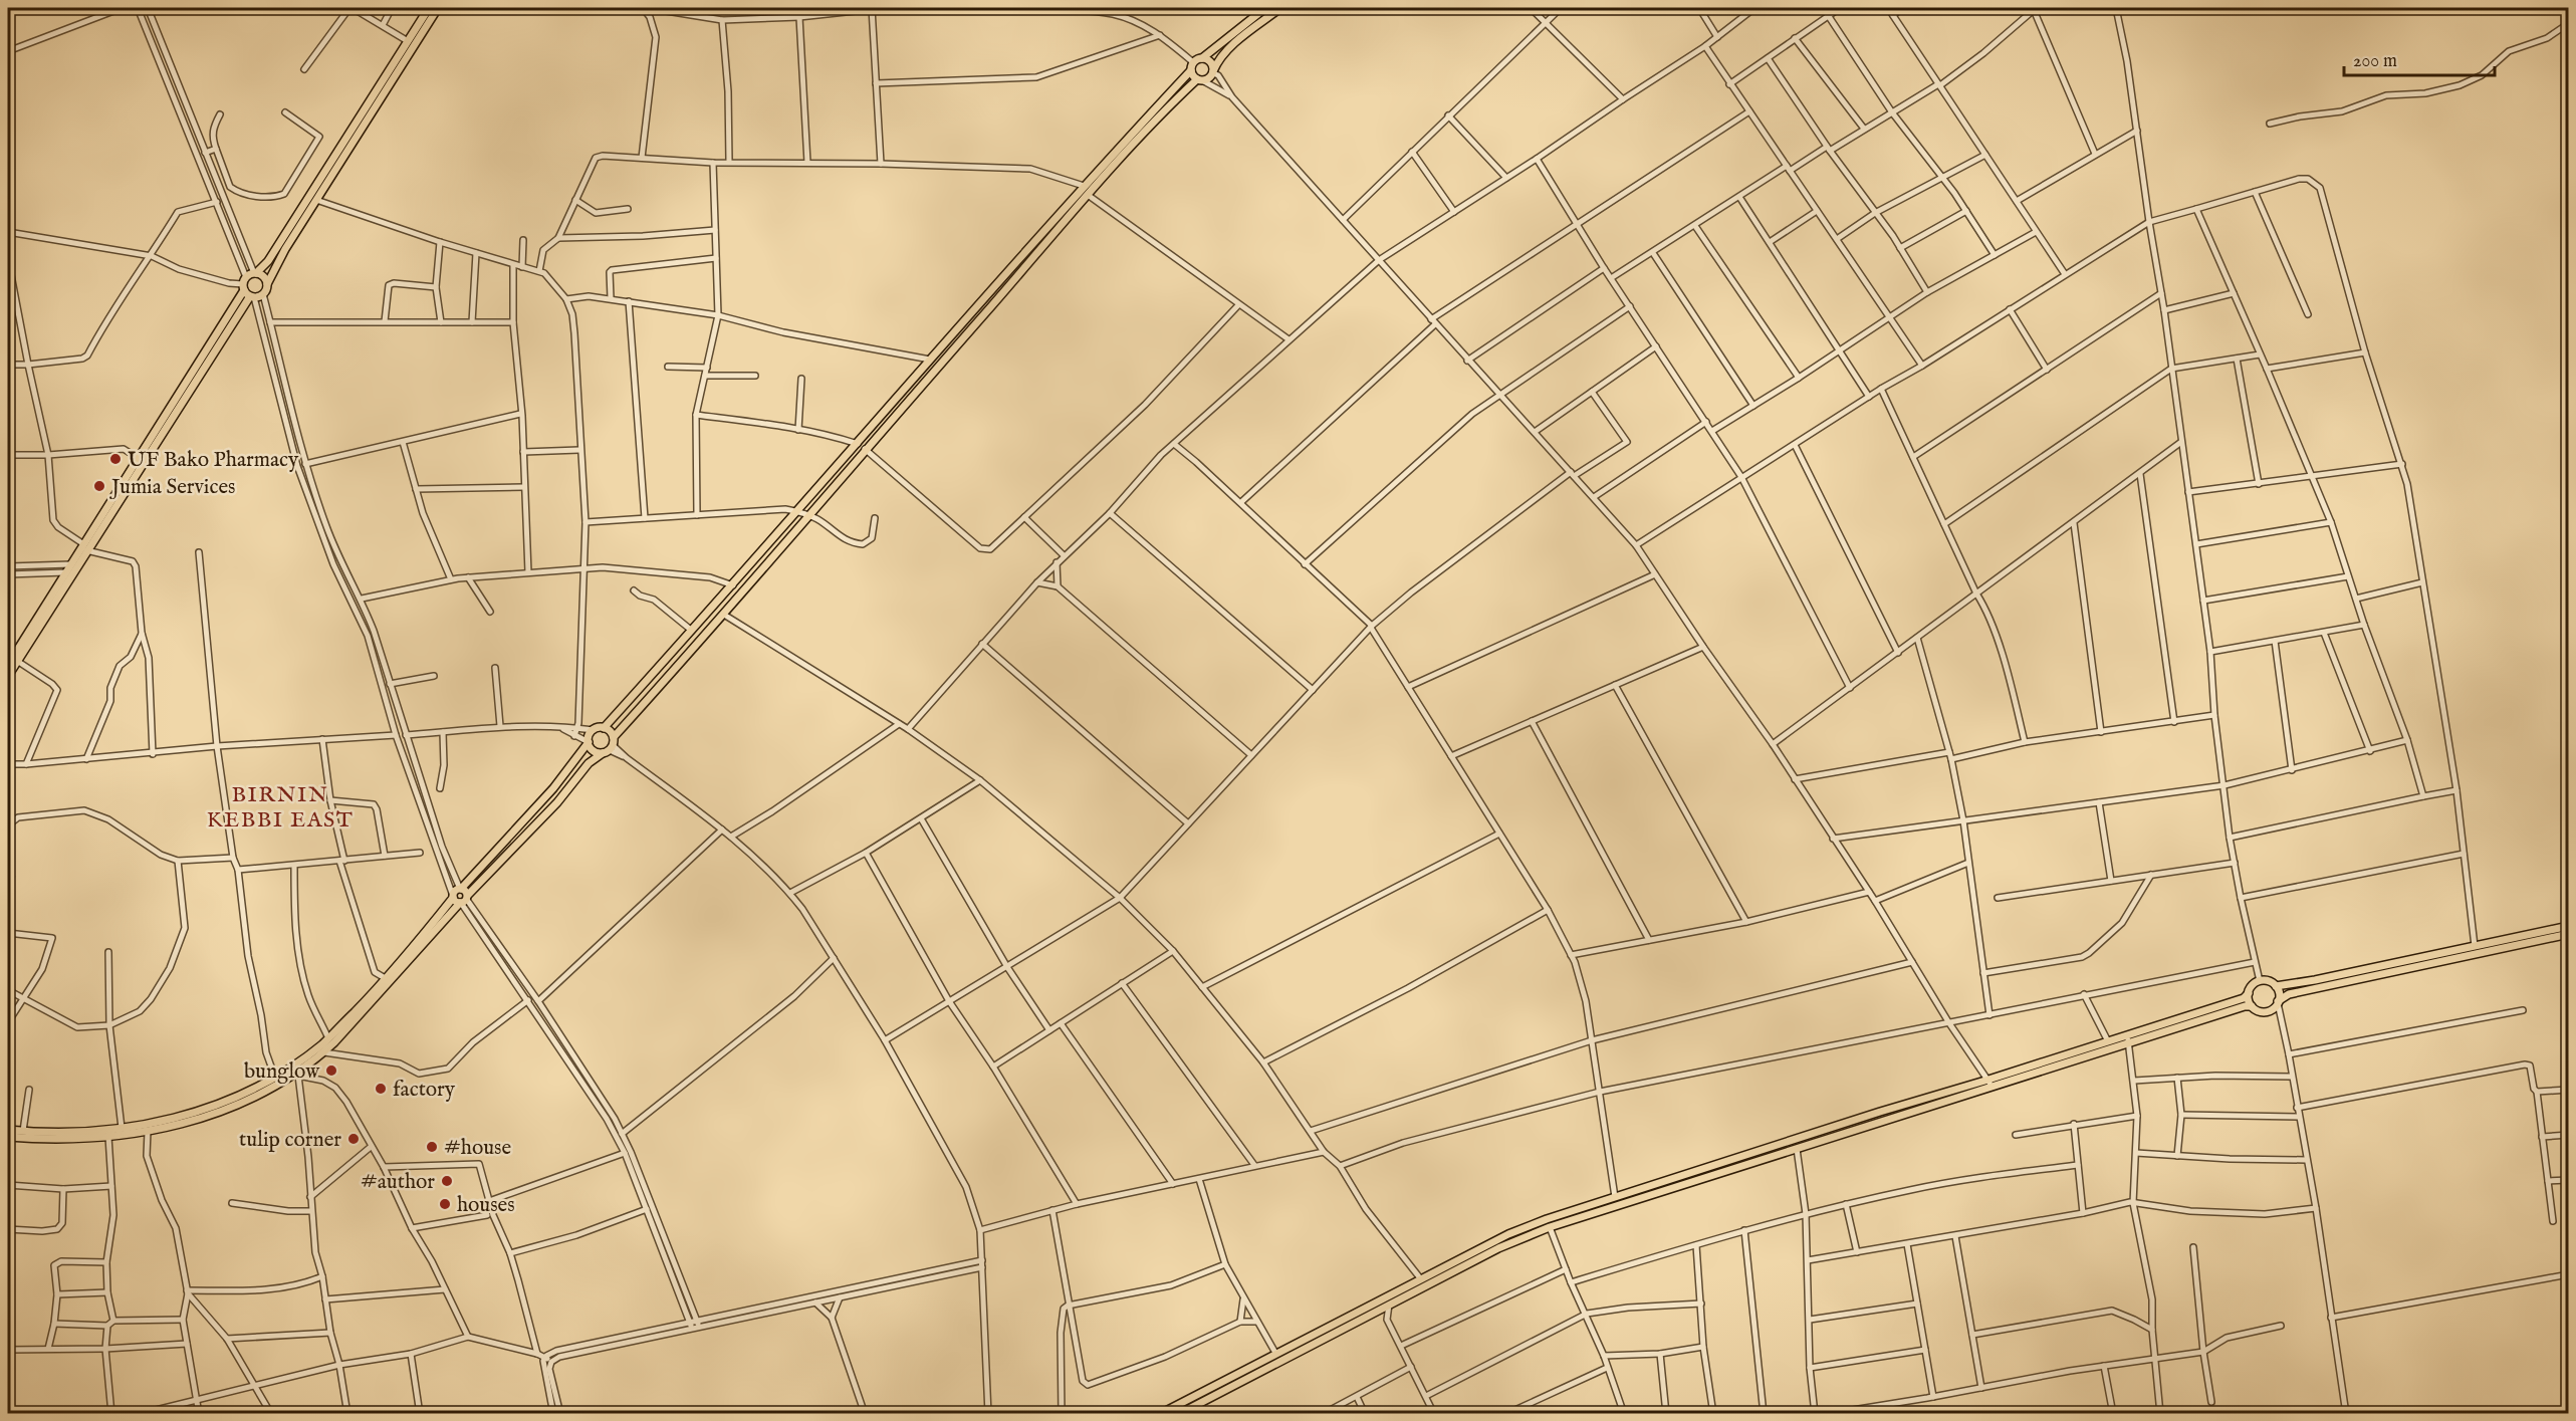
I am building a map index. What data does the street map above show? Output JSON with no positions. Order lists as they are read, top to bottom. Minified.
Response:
{"districts":["BIRNIN KEBBI EAST"],"places":["UF Bako Pharmacy","Jumia Services","bunglow","factory","tulip corner","#house","#author","houses"],"scale_bar":"200 m"}
